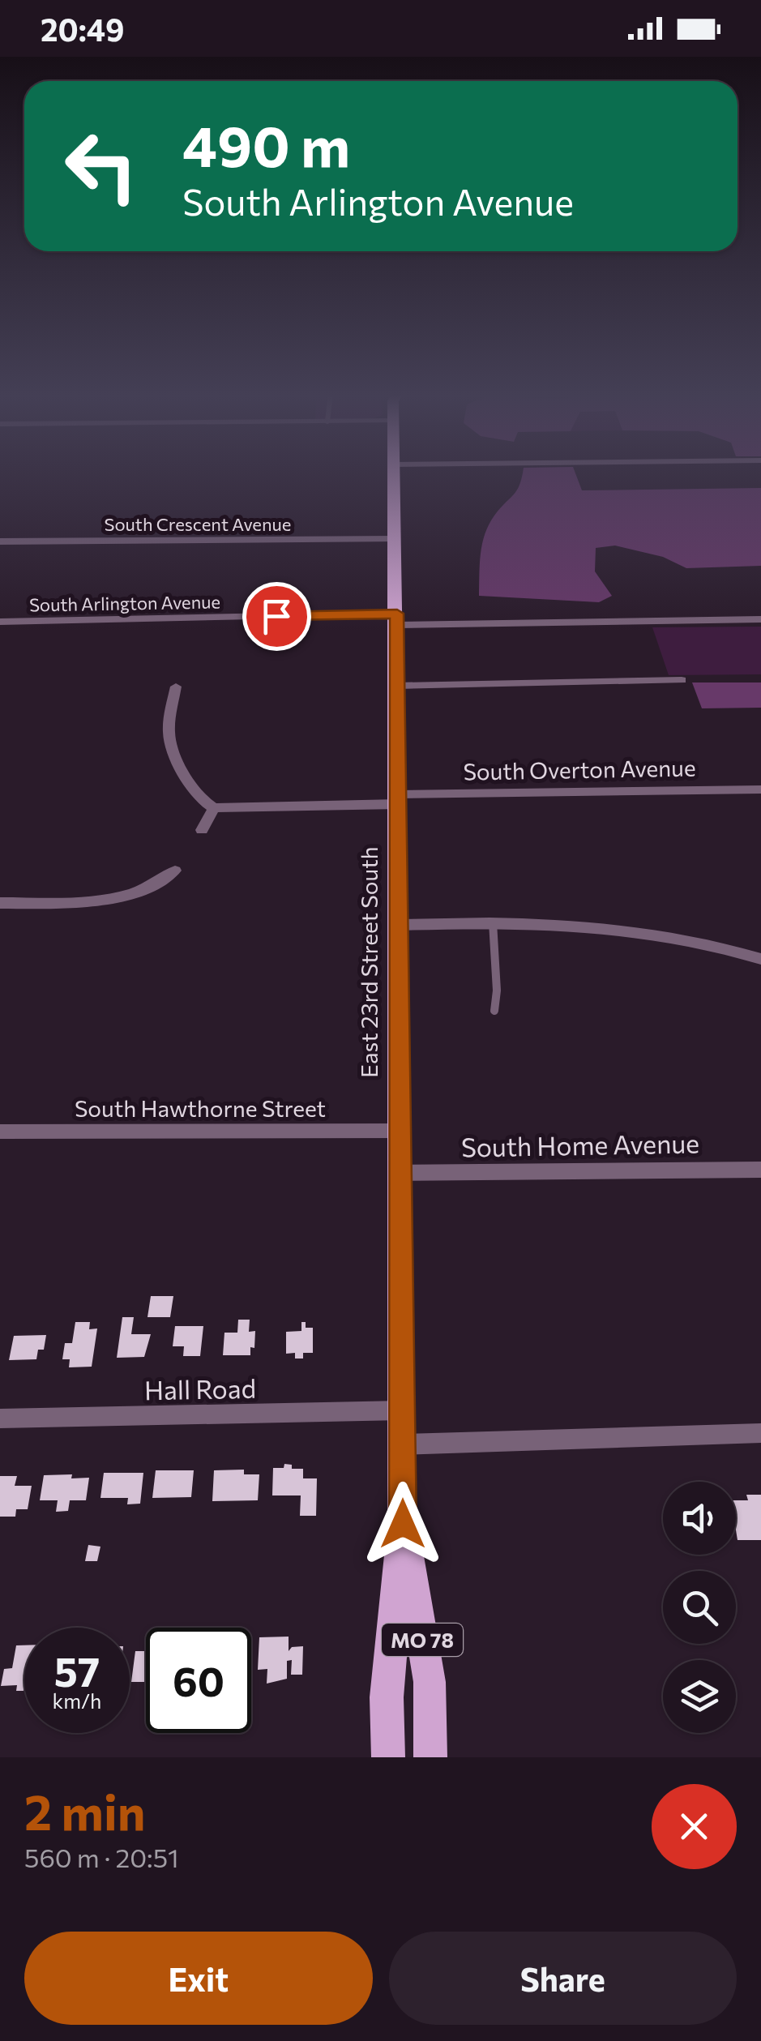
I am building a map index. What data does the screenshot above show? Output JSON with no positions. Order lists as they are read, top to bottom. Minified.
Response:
{"streets":{"main road":["East 23rd Street South","MO 78"],"street":["South Crescent Avenue","South Arlington Avenue","South Overton Avenue","South Hawthorne Street","South Home Avenue","Hall Road"]},"crossings":[["South Crescent Avenue","East 23rd Street South"],["South Arlington Avenue","East 23rd Street South"],["South Overton Avenue","East 23rd Street South"],["East 23rd Street South","South Hawthorne Street"],["East 23rd Street South","South Home Avenue"],["East 23rd Street South","Hall Road"]],"page":{"status":"20:49","turn":["490 m","South Arlington Avenue"],"speed":"57 km/h","limit":"60","heading":["2 min","560 m · 20:51"],"buttons":["Exit","Share"]}}
